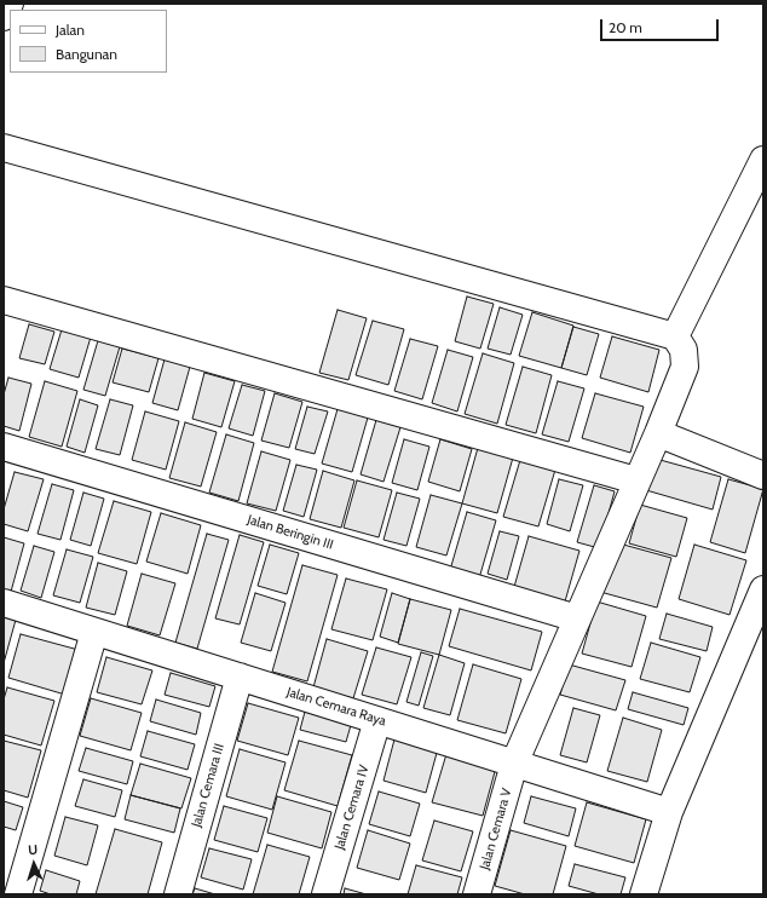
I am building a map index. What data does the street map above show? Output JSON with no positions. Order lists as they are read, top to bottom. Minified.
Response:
{"streets":{"street":["Jalan Beringin III","Jalan Cemara Raya","Jalan Cemara III","Jalan Cemara IV","Jalan Cemara V"]},"crossings":[["Jalan Beringin III","Jalan Cemara V"],["Jalan Cemara Raya","Jalan Cemara III"],["Jalan Cemara Raya","Jalan Cemara IV"],["Jalan Cemara Raya","Jalan Cemara V"]],"legend":["Jalan","Bangunan"],"scale_bar":"20 m","north":"top"}
